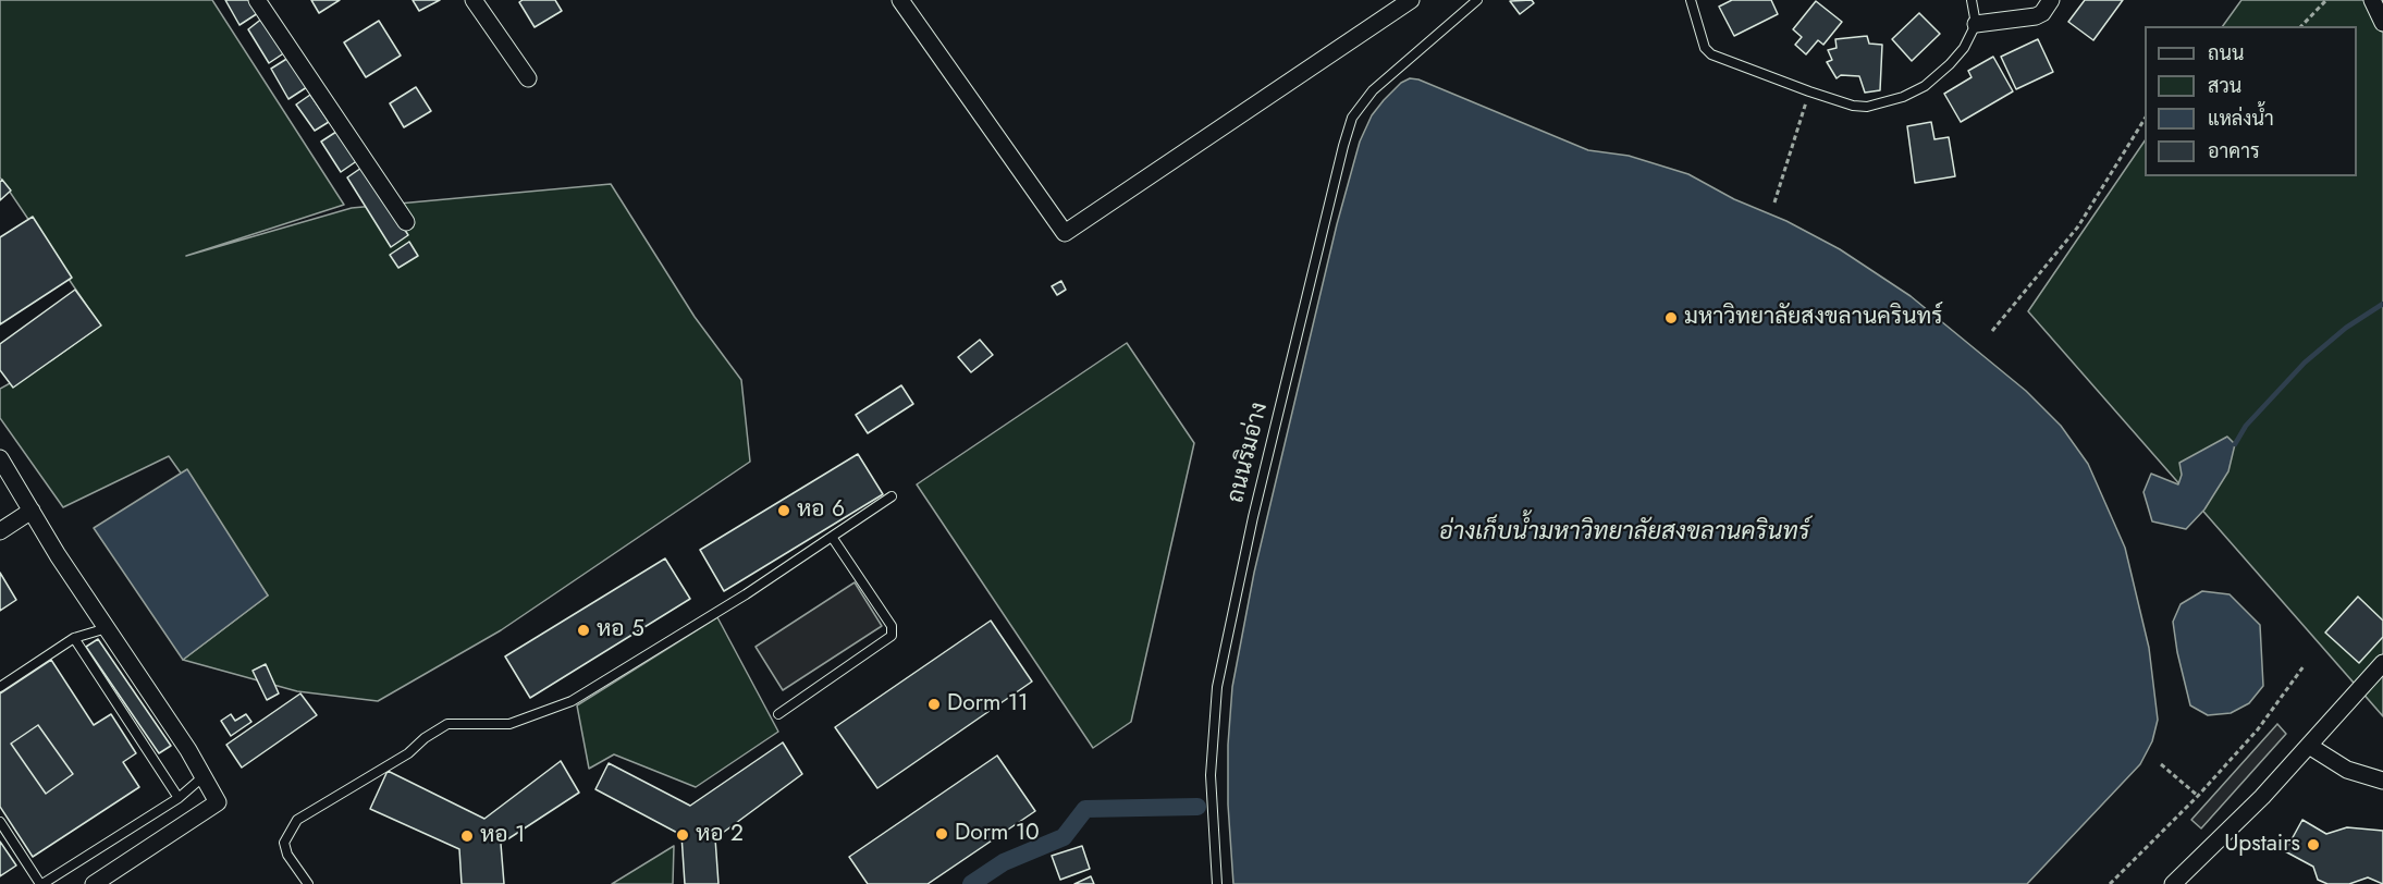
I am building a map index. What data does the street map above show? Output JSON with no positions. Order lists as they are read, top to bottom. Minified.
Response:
{"streets":{"lane":["ถนนริมอ่าง"]},"water":["อ่างเก็บน้ำมหาวิทยาลัยสงขลานครินทร์"],"places":["มหาวิทยาลัยสงขลานครินทร์","หอ 6","หอ 5","Dorm 11","Dorm 10","หอ 2","หอ 1","Upstairs"],"legend":["ถนน","สวน","แหล่งน้ำ","อาคาร"]}
